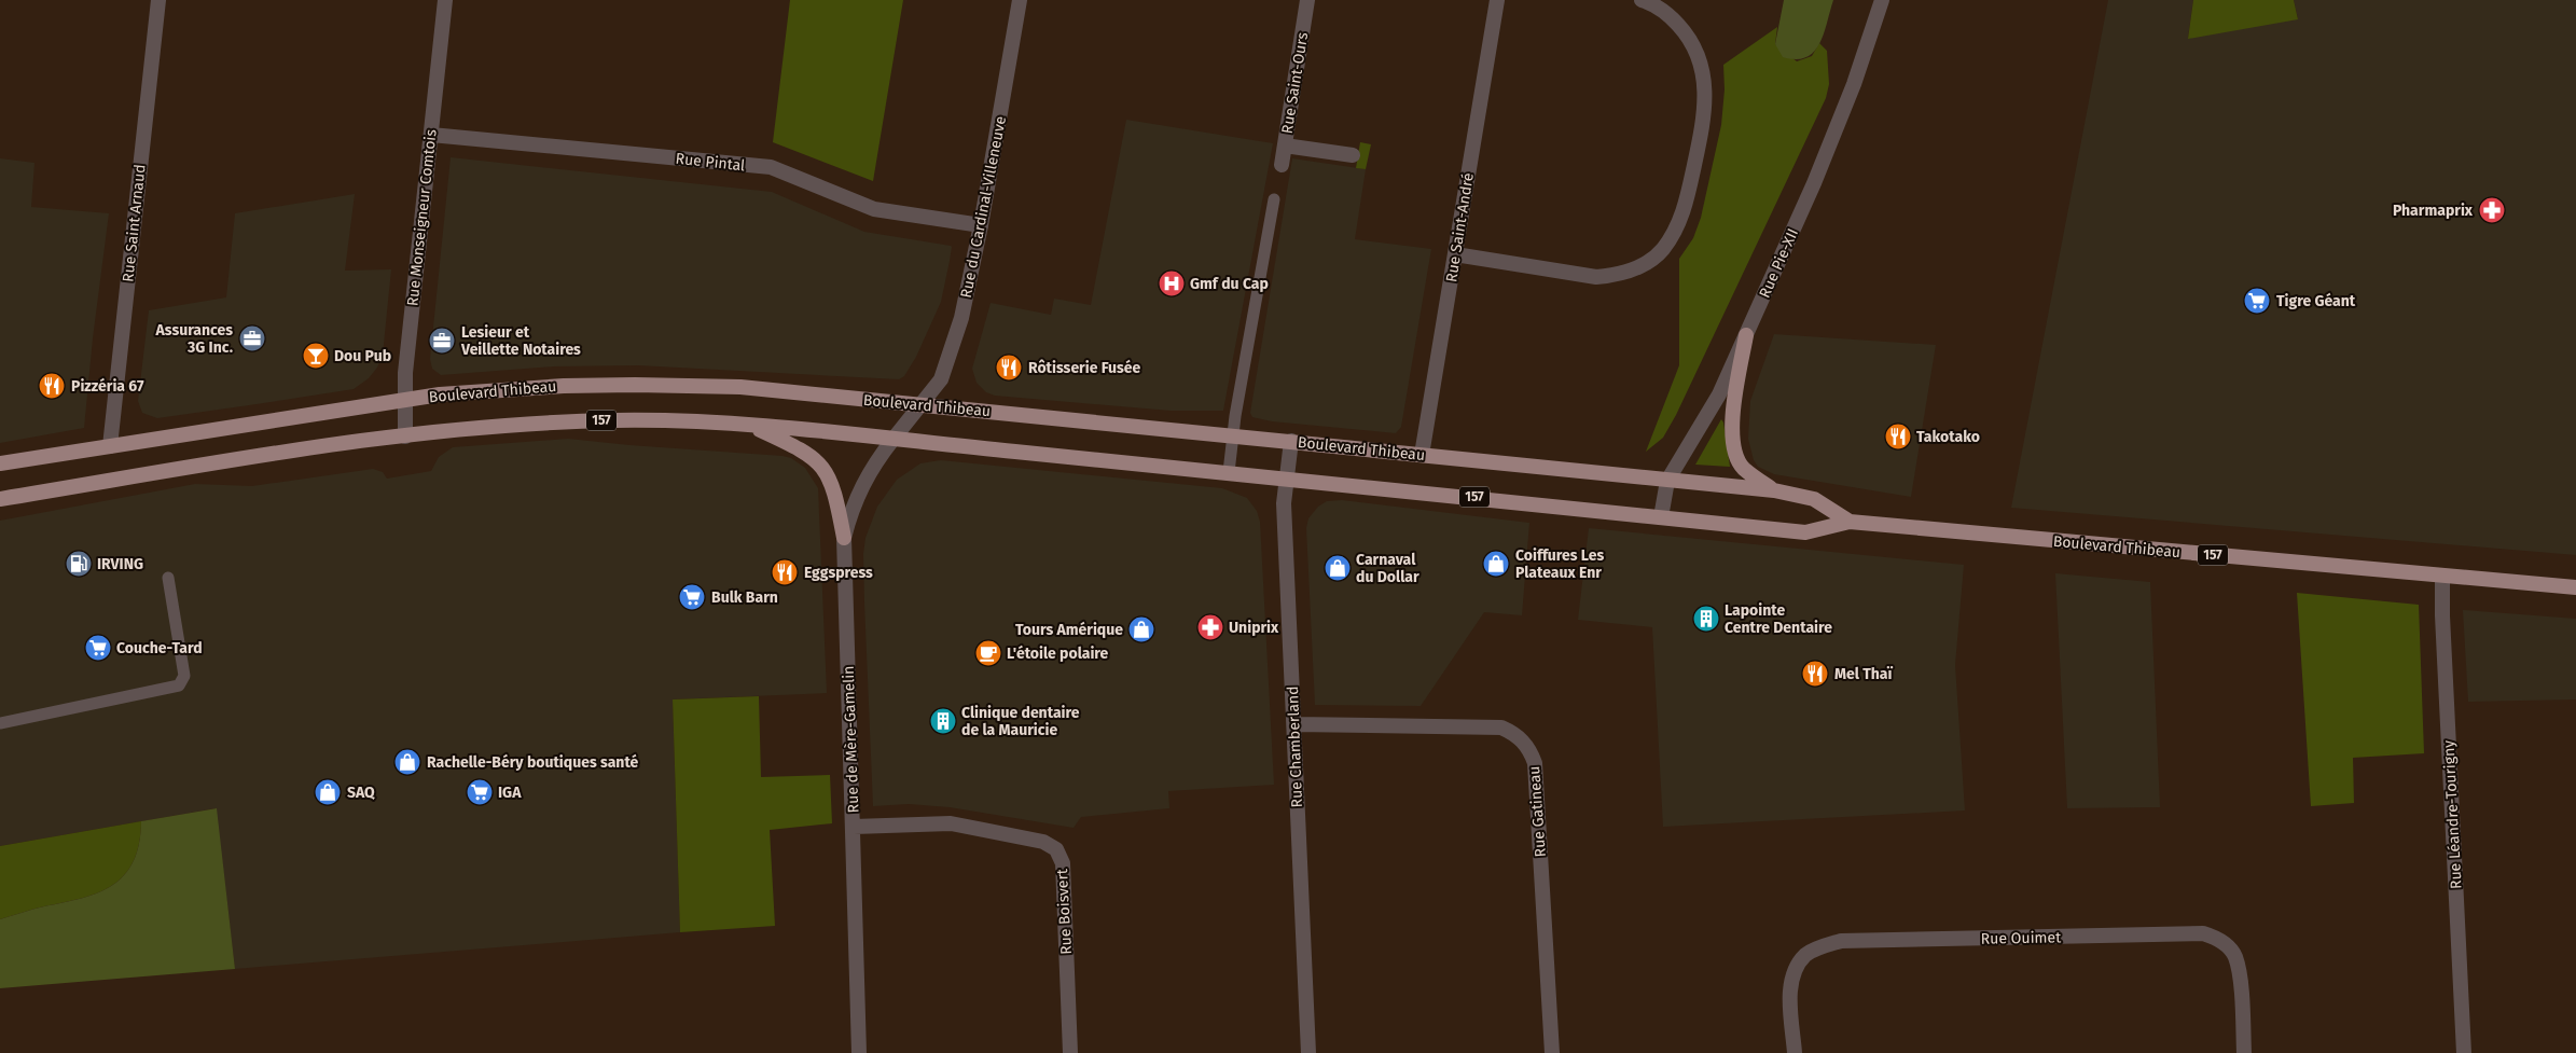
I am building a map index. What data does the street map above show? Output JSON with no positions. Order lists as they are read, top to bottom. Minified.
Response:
{"streets":{"main road":["Boulevard Thibeau","157"],"street":["Rue Saint-Ours","Rue Pintal","Rue du Cardinal-Villeneuve","Rue Monseigneur Comtois","Rue Saint Arnaud","Rue Saint-André","Rue Pie-XII","Rue de Mère-Gamelin","Rue Chamberland","Rue Gatineau","Rue Léandre-Tourigny","Rue Boisvert","Rue Ouimet"]},"crossings":[["Rue Pintal","Rue du Cardinal-Villeneuve"],["Rue Pintal","Rue Monseigneur Comtois"],["Rue du Cardinal-Villeneuve","Boulevard Thibeau"],["Rue du Cardinal-Villeneuve","Rue de Mère-Gamelin"],["Rue Monseigneur Comtois","Boulevard Thibeau"],["Rue Saint Arnaud","Boulevard Thibeau"],["Rue Saint-André","Boulevard Thibeau"],["Rue Pie-XII","Boulevard Thibeau"],["Boulevard Thibeau","Rue de Mère-Gamelin"],["Boulevard Thibeau","Rue Chamberland"],["Boulevard Thibeau","Rue Léandre-Tourigny"],["Rue de Mère-Gamelin","Rue Boisvert"],["Rue Chamberland","Rue Gatineau"]],"places":{"pharmacy":["Pharmaprix","Uniprix"],"hospital":["Gmf du Cap"],"supermarket":["Tigre Géant","Bulk Barn","Couche-Tard","IGA"],"office":["Assurances 3G Inc.","Lesieur et Veillette Notaires"],"bar":["Dou Pub"],"restaurant":["Rôtisserie Fusée","Pizzéria 67","Takotako","Eggspress","Mel Thaï"],"fuel station":["IRVING"],"shop":["Coiffures Les Plateaux Enr","Carnaval du Dollar","Tours Amérique","Rachelle-Béry boutiques santé","SAQ"],"building":["Lapointe Centre Dentaire","Clinique dentaire de la Mauricie"],"cafe":["L'étoile polaire"]}}
